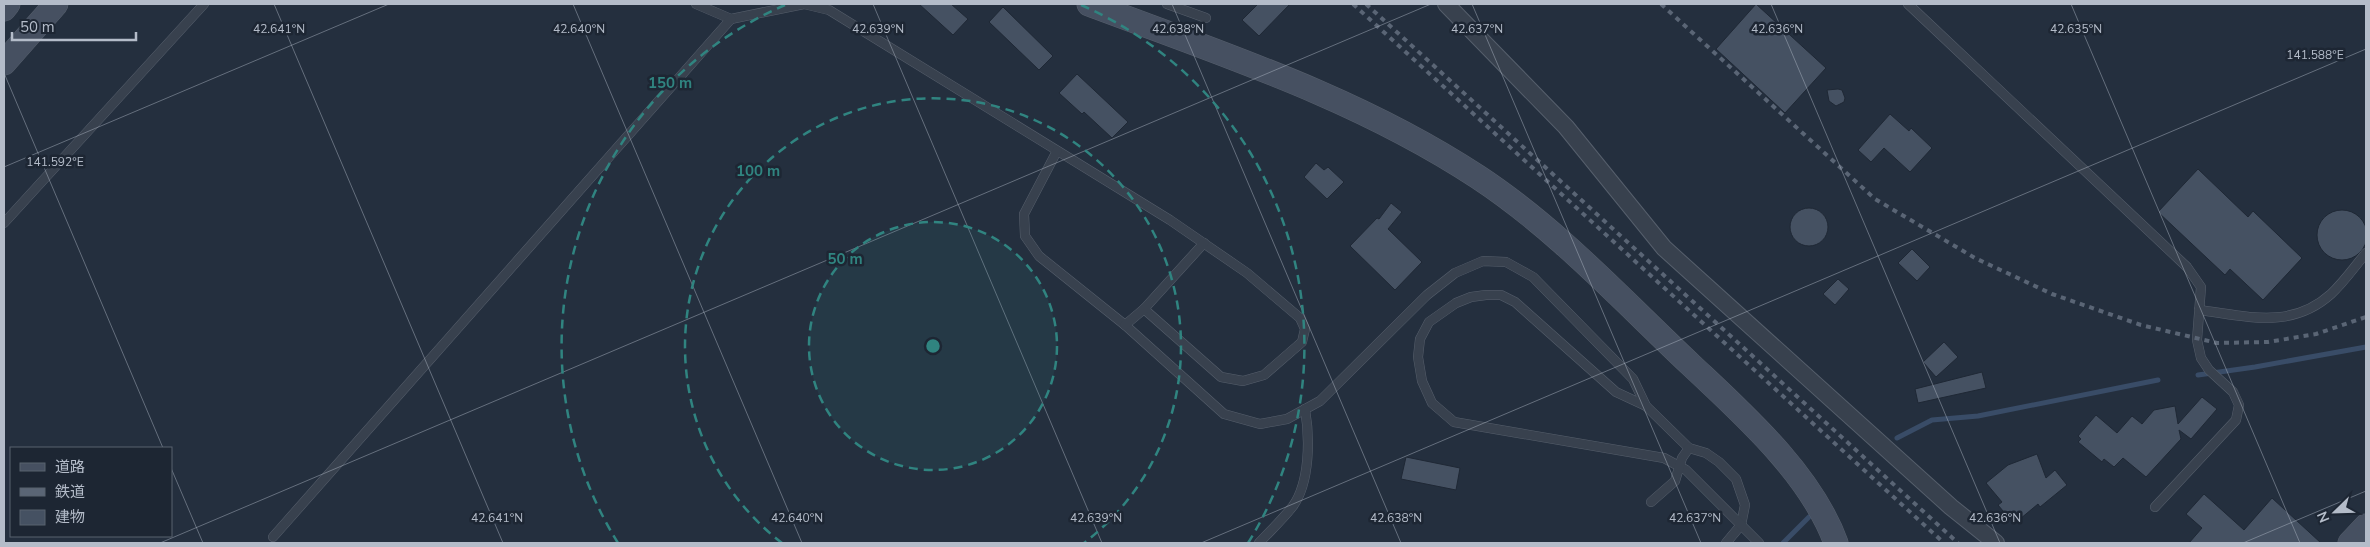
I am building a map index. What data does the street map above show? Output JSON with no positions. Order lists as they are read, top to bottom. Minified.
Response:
{"legend":["道路","鉄道","建物"],"scale_bar":"50 m","north":"bottom left","coordinates":["42.641°N","42.640°N","42.639°N","42.638°N","42.637°N","42.636°N","42.635°N","141.588°E","141.592°E"],"rings":["150 m","100 m","50 m"]}
